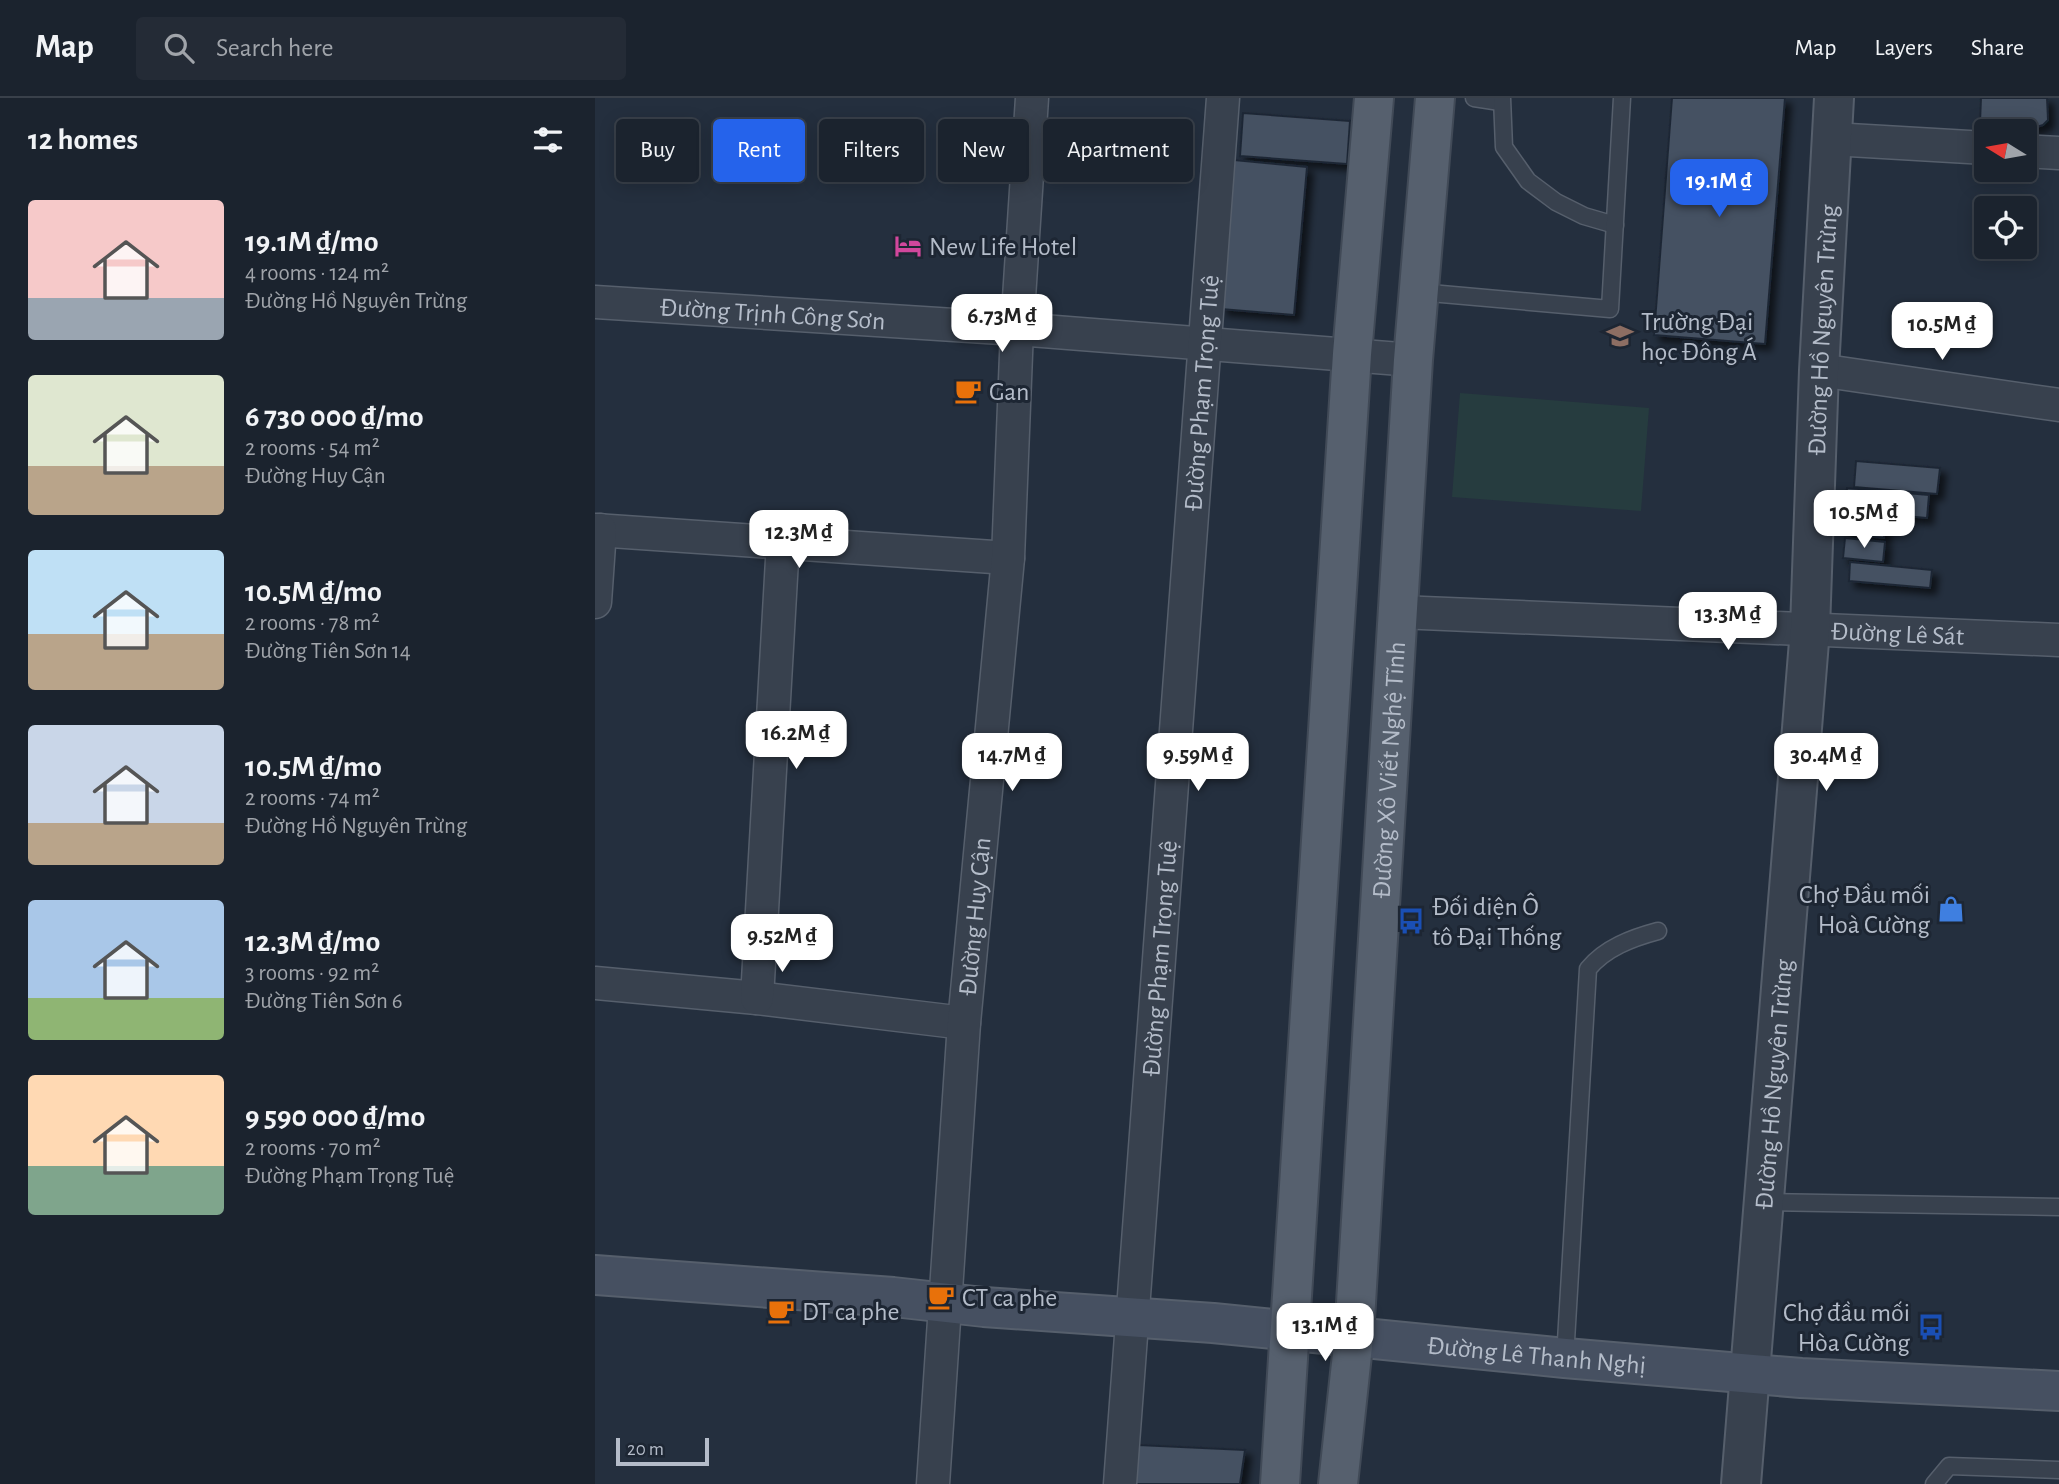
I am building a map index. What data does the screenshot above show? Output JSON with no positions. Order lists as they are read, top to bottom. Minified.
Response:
{"streets":{"main road":["Đường Xô Viết Nghệ Tĩnh","Đường Lê Thanh Nghị"],"street":["Đường Trịnh Công Sơn","Đường Hồ Nguyên Trừng","Đường Phạm Trọng Tuệ","Đường Lê Sát","Đường Huy Cận"]},"crossings":[["Đường Trịnh Công Sơn","Đường Phạm Trọng Tuệ"],["Đường Trịnh Công Sơn","Đường Xô Viết Nghệ Tĩnh"],["Đường Trịnh Công Sơn","Đường Huy Cận"],["Đường Hồ Nguyên Trừng","Đường Lê Sát"],["Đường Hồ Nguyên Trừng","Đường Lê Thanh Nghị"],["Đường Phạm Trọng Tuệ","Đường Lê Thanh Nghị"],["Đường Lê Sát","Đường Xô Viết Nghệ Tĩnh"],["Đường Xô Viết Nghệ Tĩnh","Đường Lê Thanh Nghị"],["Đường Huy Cận","Đường Lê Thanh Nghị"]],"places":{"hotel":["New Life Hotel"],"school or university":["Trường Đại học Đông Á"],"cafe":["Gan","CT ca phe","DT ca phe"],"shop":["Chợ Đầu mối Hoà Cường"],"bus stop":["Đối diện Ô tô Đại Thống","Chợ đầu mối Hòa Cường"]},"scale_bar":"20 m","north":"left","page":{"header":"Map","search":"Search here","nav":["Map","Layers","Share"],"heading":"12 homes","chip":["Buy","Rent","Filters","New","Apartment"],"price":["19.1M ₫","6.73M ₫","10.5M ₫","10.5M ₫","12.3M ₫","13.3M ₫","16.2M ₫","14.7M ₫","9.59M ₫","30.4M ₫","9.52M ₫","13.1M ₫"],"list":[{"name":"19.1M ₫/mo","note":"4 rooms · 124 m² · Đường Hồ Nguyên Trừng"},{"name":"6 730 000 ₫/mo","note":"2 rooms · 54 m² · Đường Huy Cận"},{"name":"10.5M ₫/mo","note":"2 rooms · 78 m² · Đường Tiên Sơn 14"},{"name":"10.5M ₫/mo","note":"2 rooms · 74 m² · Đường Hồ Nguyên Trừng"},{"name":"12.3M ₫/mo","note":"3 rooms · 92 m² · Đường Tiên Sơn 6"},{"name":"9 590 000 ₫/mo","note":"2 rooms · 70 m² · Đường Phạm Trọng Tuệ"}],"scale":"20 m"}}
